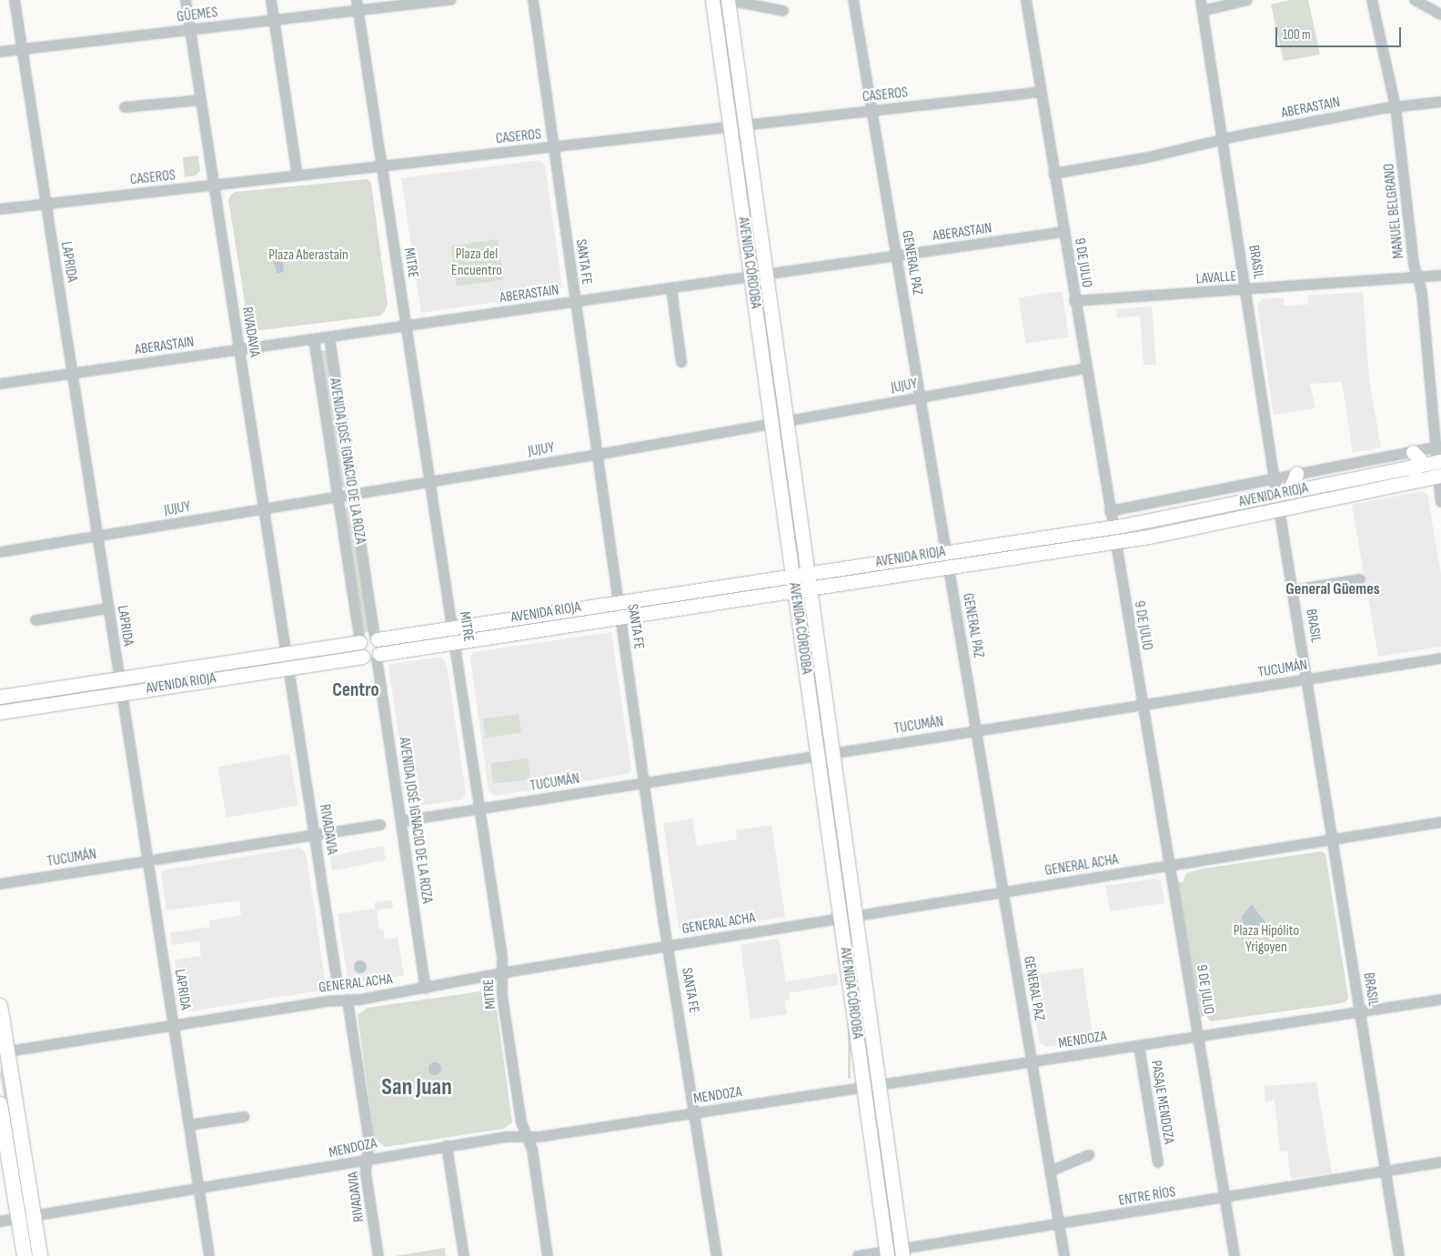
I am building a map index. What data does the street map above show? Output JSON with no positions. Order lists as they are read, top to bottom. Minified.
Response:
{"streets":{"main road":["AVENIDA CÓRDOBA","AVENIDA RIOJA"],"street":["GÜEMES","CASEROS","ABERASTAIN","MANUEL BELGRANO","LAPRIDA","SANTA FE","BRASIL","MITRE","GENERAL PAZ","9 DE JULIO","LAVALLE","RIVADAVIA","JUJUY","AVENIDA JOSÉ IGNACIO DE LA ROZA","TUCUMÁN","GENERAL ACHA","MENDOZA","PASAJE MENDOZA","ENTRE RÍOS"]},"crossings":[["GÜEMES","LAPRIDA"],["GÜEMES","MITRE"],["GÜEMES","RIVADAVIA"],["CASEROS","LAPRIDA"],["CASEROS","SANTA FE"],["CASEROS","MITRE"],["CASEROS","AVENIDA CÓRDOBA"],["CASEROS","GENERAL PAZ"],["CASEROS","9 DE JULIO"],["CASEROS","RIVADAVIA"],["ABERASTAIN","MANUEL BELGRANO"],["ABERASTAIN","LAPRIDA"],["ABERASTAIN","SANTA FE"],["ABERASTAIN","BRASIL"],["ABERASTAIN","MITRE"],["ABERASTAIN","AVENIDA CÓRDOBA"],["ABERASTAIN","GENERAL PAZ"],["ABERASTAIN","9 DE JULIO"],["ABERASTAIN","RIVADAVIA"],["ABERASTAIN","AVENIDA JOSÉ IGNACIO DE LA ROZA"],["MANUEL BELGRANO","LAVALLE"],["MANUEL BELGRANO","AVENIDA RIOJA"],["LAPRIDA","JUJUY"],["LAPRIDA","AVENIDA RIOJA"],["LAPRIDA","TUCUMÁN"],["LAPRIDA","GENERAL ACHA"],["LAPRIDA","MENDOZA"],["SANTA FE","JUJUY"],["SANTA FE","AVENIDA RIOJA"],["SANTA FE","TUCUMÁN"],["SANTA FE","GENERAL ACHA"],["SANTA FE","MENDOZA"],["BRASIL","LAVALLE"],["BRASIL","AVENIDA RIOJA"],["BRASIL","TUCUMÁN"],["BRASIL","GENERAL ACHA"],["BRASIL","MENDOZA"],["BRASIL","ENTRE RÍOS"],["MITRE","JUJUY"],["MITRE","AVENIDA RIOJA"],["MITRE","TUCUMÁN"],["MITRE","GENERAL ACHA"],["MITRE","MENDOZA"],["AVENIDA CÓRDOBA","JUJUY"],["AVENIDA CÓRDOBA","AVENIDA RIOJA"],["AVENIDA CÓRDOBA","TUCUMÁN"],["AVENIDA CÓRDOBA","GENERAL ACHA"],["AVENIDA CÓRDOBA","MENDOZA"],["AVENIDA CÓRDOBA","ENTRE RÍOS"],["GENERAL PAZ","JUJUY"],["GENERAL PAZ","AVENIDA RIOJA"],["GENERAL PAZ","TUCUMÁN"],["GENERAL PAZ","GENERAL ACHA"],["GENERAL PAZ","MENDOZA"],["GENERAL PAZ","ENTRE RÍOS"],["9 DE JULIO","LAVALLE"],["9 DE JULIO","JUJUY"],["9 DE JULIO","AVENIDA RIOJA"],["9 DE JULIO","TUCUMÁN"],["9 DE JULIO","GENERAL ACHA"],["9 DE JULIO","MENDOZA"],["9 DE JULIO","ENTRE RÍOS"],["RIVADAVIA","JUJUY"],["RIVADAVIA","AVENIDA RIOJA"],["RIVADAVIA","GENERAL ACHA"],["RIVADAVIA","MENDOZA"],["JUJUY","AVENIDA JOSÉ IGNACIO DE LA ROZA"],["AVENIDA JOSÉ IGNACIO DE LA ROZA","AVENIDA RIOJA"],["AVENIDA JOSÉ IGNACIO DE LA ROZA","TUCUMÁN"],["AVENIDA JOSÉ IGNACIO DE LA ROZA","GENERAL ACHA"],["MENDOZA","PASAJE MENDOZA"]],"districts":["General Güemes","Centro","San Juan"],"parks":["Plaza del Encuentro","Plaza Aberastain","Plaza Hipólito Yrigoyen"],"scale_bar":"100 m"}
